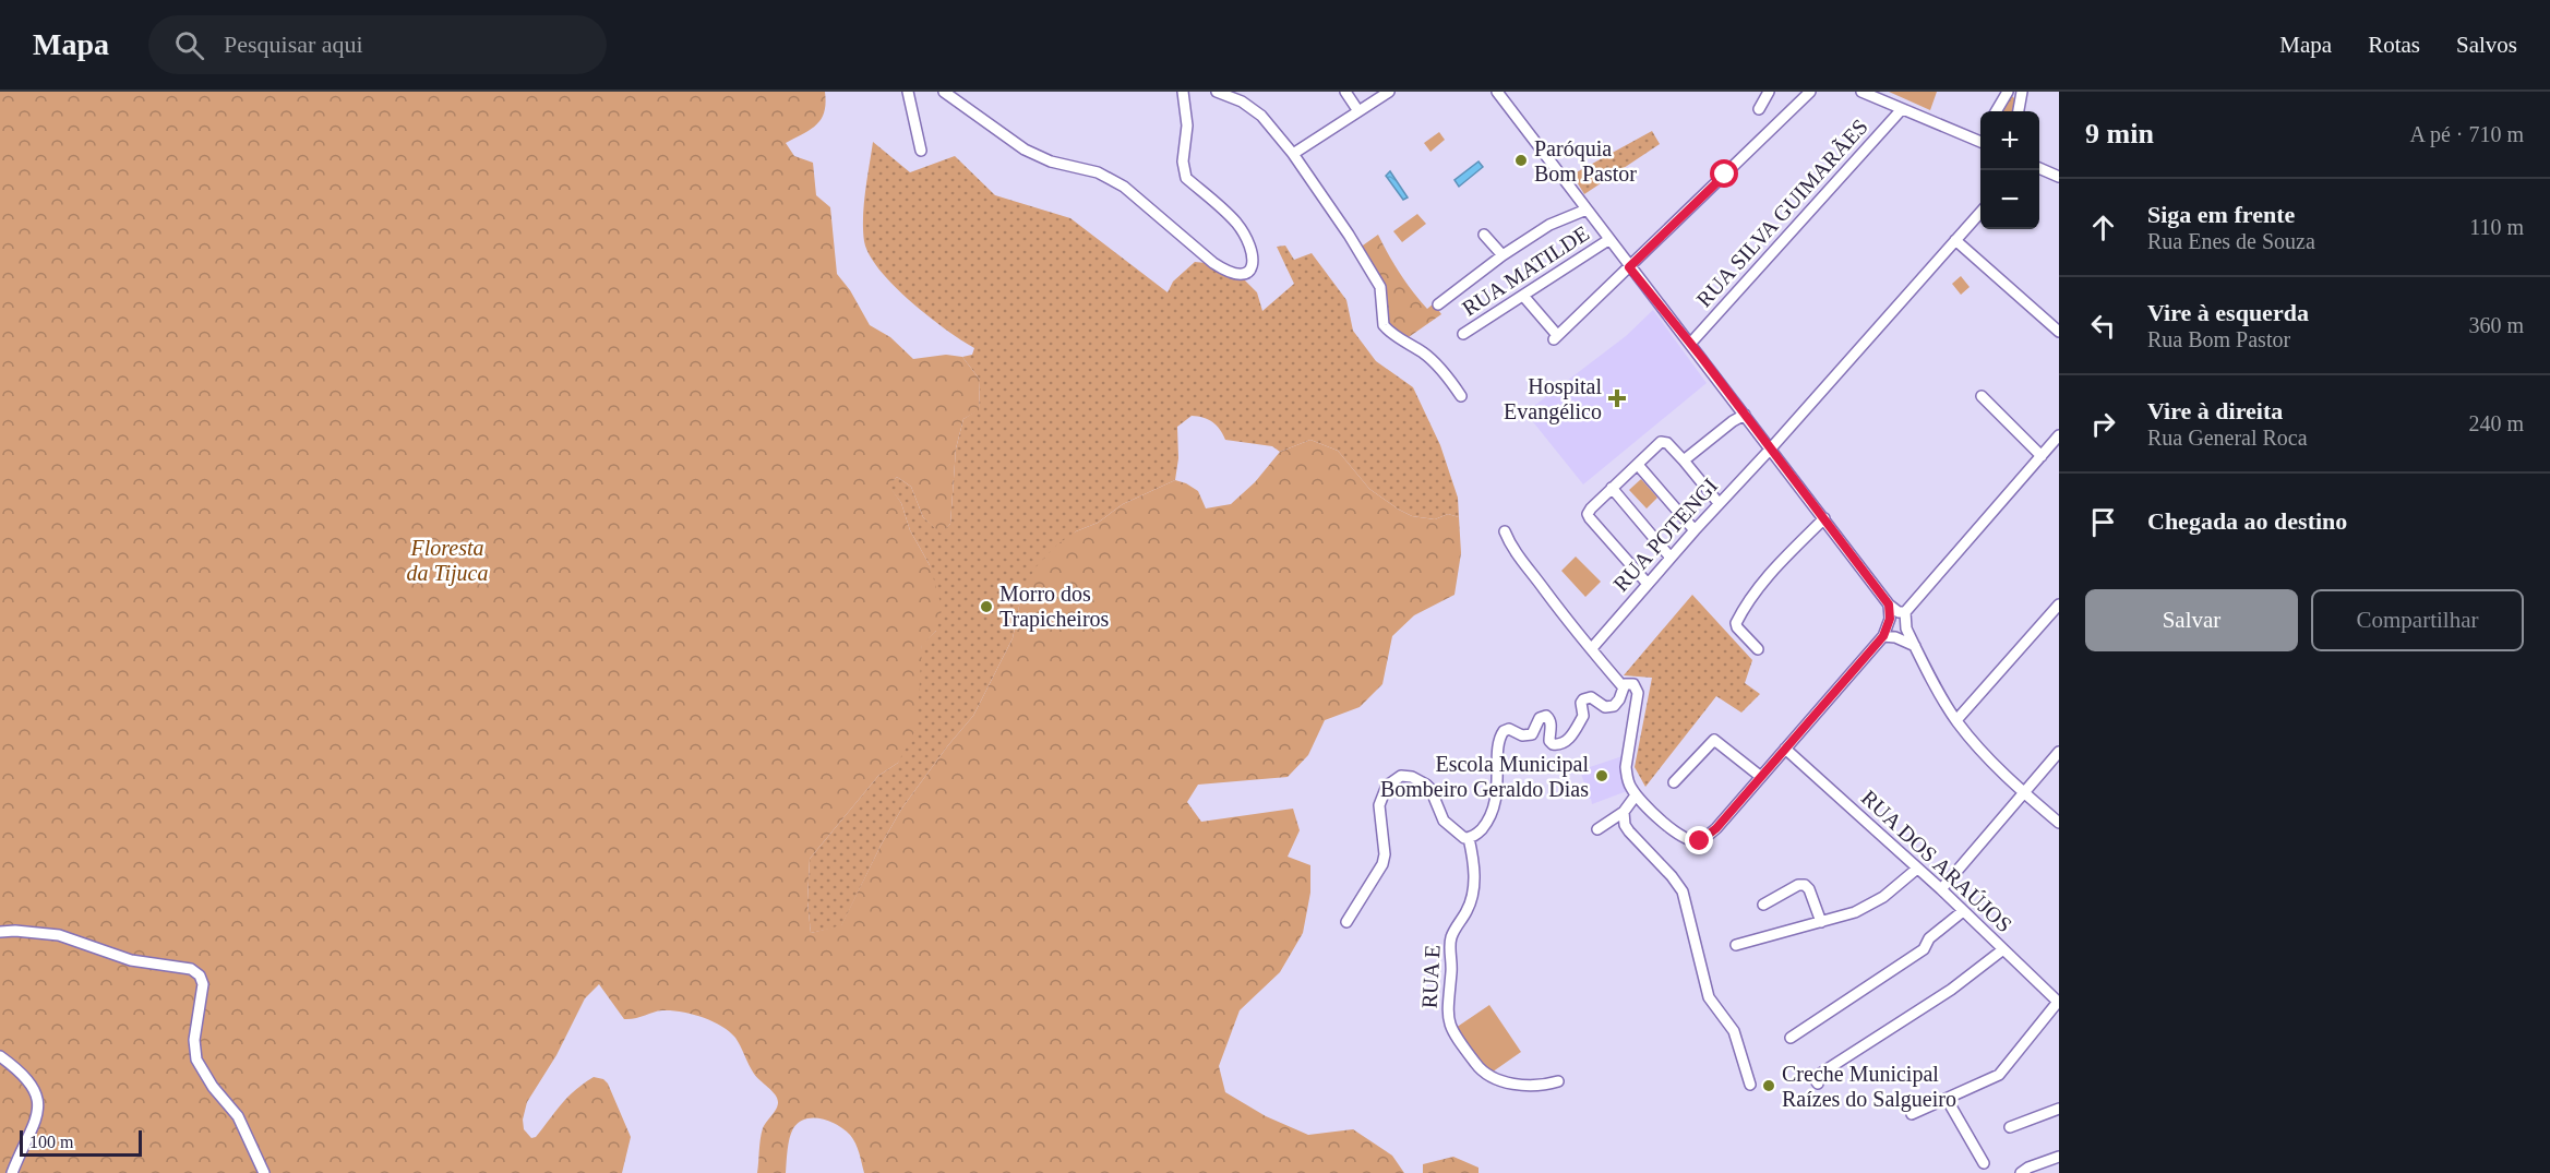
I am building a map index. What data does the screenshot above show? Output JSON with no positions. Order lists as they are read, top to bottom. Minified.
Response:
{"streets":{"street":["RUA SILVA GUIMARÃES","RUA MATILDE","RUA POTENGI","RUA DOS ARAÚJOS","RUA E"]},"parks":["Floresta da Tijuca"],"places":{"other":["Paróquia Bom Pastor","Morro dos Trapicheiros","Escola Municipal Bombeiro Geraldo Dias","Creche Municipal Raízes do Salgueiro"],"health":["Hospital Evangélico"]},"scale_bar":"100 m","page":{"header":"Mapa","search":"Pesquisar aqui","nav":["Mapa","Rotas","Salvos"],"heading":["9 min","A pé · 710 m"],"map_buttons":["+","−"],"list":[["Siga em frente","Rua Enes de Souza","110 m"],["Vire à esquerda","Rua Bom Pastor","360 m"],["Vire à direita","Rua General Roca","240 m"],"Chegada ao destino"],"buttons":["Salvar","Compartilhar"],"scale":"100 m"}}
